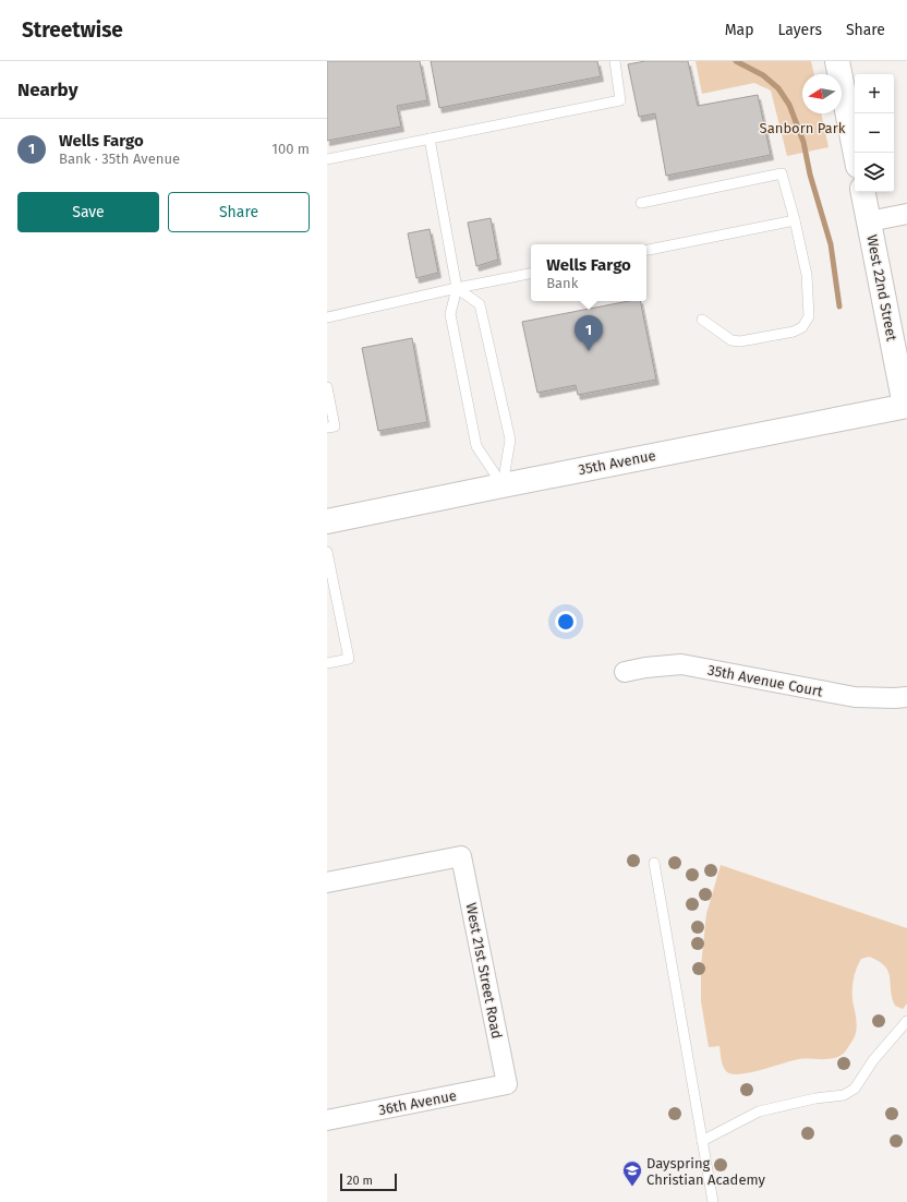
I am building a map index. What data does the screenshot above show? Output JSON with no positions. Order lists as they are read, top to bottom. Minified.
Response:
{"streets":{"main road":["West 22nd Street","35th Avenue"],"street":["35th Avenue Court","West 21st Street Road","36th Avenue"]},"crossings":[["West 22nd Street","35th Avenue"],["West 21st Street Road","36th Avenue"]],"parks":["Sanborn Park"],"places":{"school or university":["Dayspring Christian Academy"]},"scale_bar":"20 m","north":"left","page":{"header":"Streetwise","nav":["Map","Layers","Share"],"heading":"Nearby","map_buttons":["+","−"],"list":[{"mark":"1","name":"Wells Fargo","note":"Bank · 35th Avenue","value":"100 m"}],"buttons":["Save","Share"],"popup":["Wells Fargo","Bank"],"pins":"1","scale":"20 m"}}
